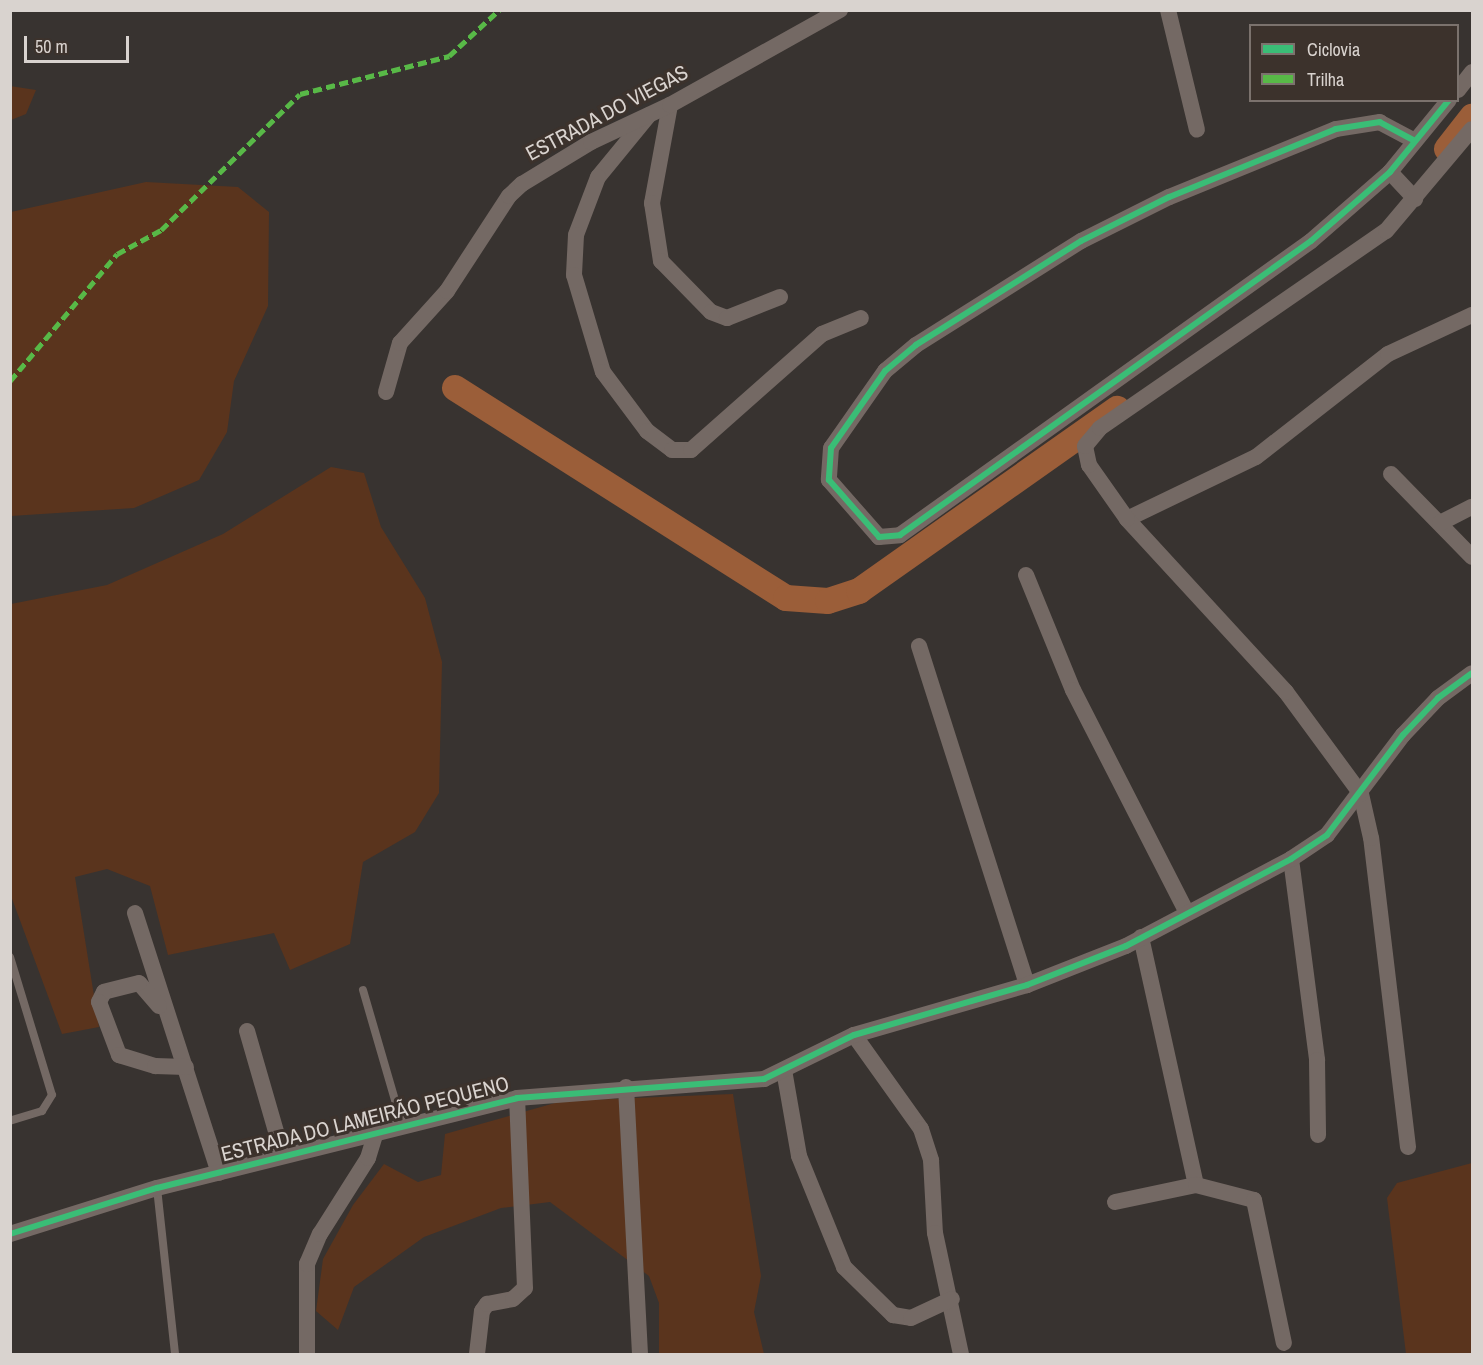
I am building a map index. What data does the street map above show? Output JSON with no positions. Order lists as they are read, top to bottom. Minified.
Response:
{"streets":{"street":["ESTRADA DO VIEGAS","ESTRADA DO LAMEIRÃO PEQUENO"]},"legend":["Ciclovia","Trilha"],"scale_bar":"50 m"}
